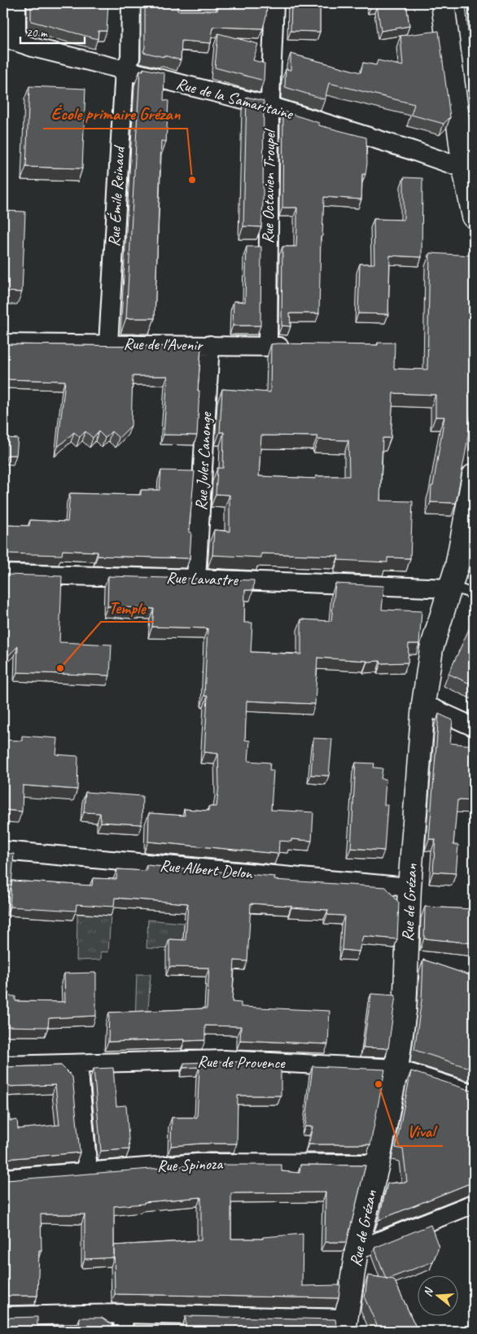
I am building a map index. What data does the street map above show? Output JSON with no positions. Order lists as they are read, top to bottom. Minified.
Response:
{"streets":{"street":["Rue de la Samaritaine","Rue Octavien Troupel","Rue Émile Reinaud","Rue de l'Avenir","Rue Jules Canonge","Rue Lavastre","Rue Albert Delon","Rue de Grézan","Rue de Provence","Rue Spinoza"]},"crossings":[["Rue de la Samaritaine","Rue Octavien Troupel"],["Rue de la Samaritaine","Rue Émile Reinaud"],["Rue Octavien Troupel","Rue de l'Avenir"],["Rue Émile Reinaud","Rue de l'Avenir"],["Rue de l'Avenir","Rue Jules Canonge"],["Rue Jules Canonge","Rue Lavastre"],["Rue Lavastre","Rue de Grézan"],["Rue Albert Delon","Rue de Grézan"],["Rue de Grézan","Rue de Provence"],["Rue de Grézan","Rue Spinoza"]],"places":["École primaire Grézan","Temple","Vival"],"scale_bar":"20 m","north":"left"}
